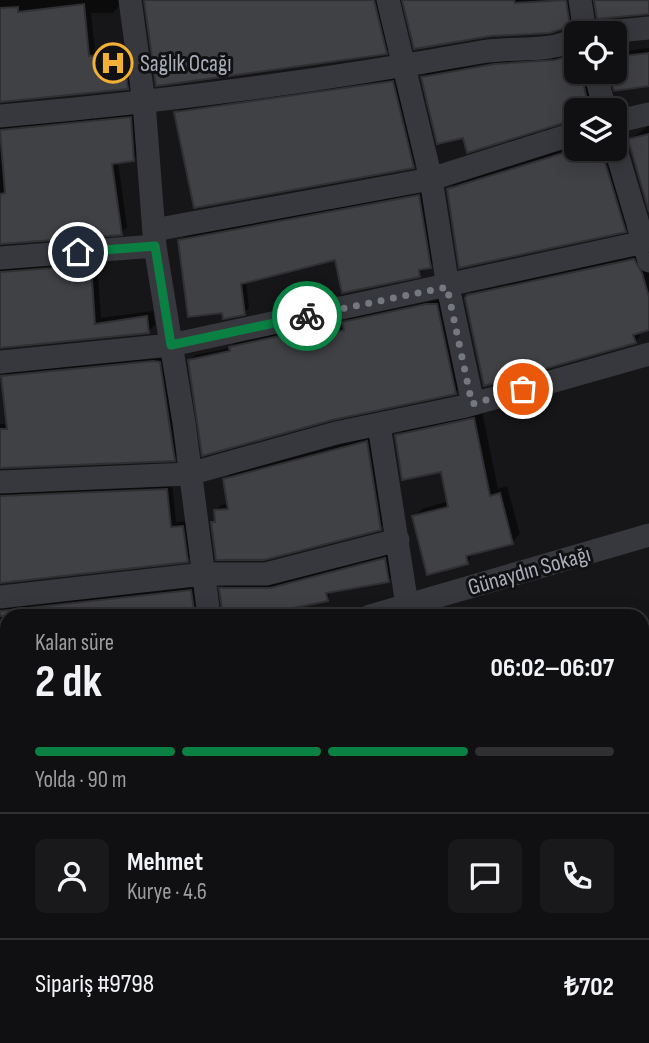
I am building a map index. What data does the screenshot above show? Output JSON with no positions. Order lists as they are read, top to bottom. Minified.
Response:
{"streets":{"street":["Günaydın Sokağı"]},"places":{"hospital":["Sağlık Ocağı"]},"page":{"heading":["2 dk","Kalan süre","06:02–06:07"],"panel":["Mehmet","Kurye · 4.6","Sipariş #9798","₺702"],"bar":"Yolda · 90 m"}}
